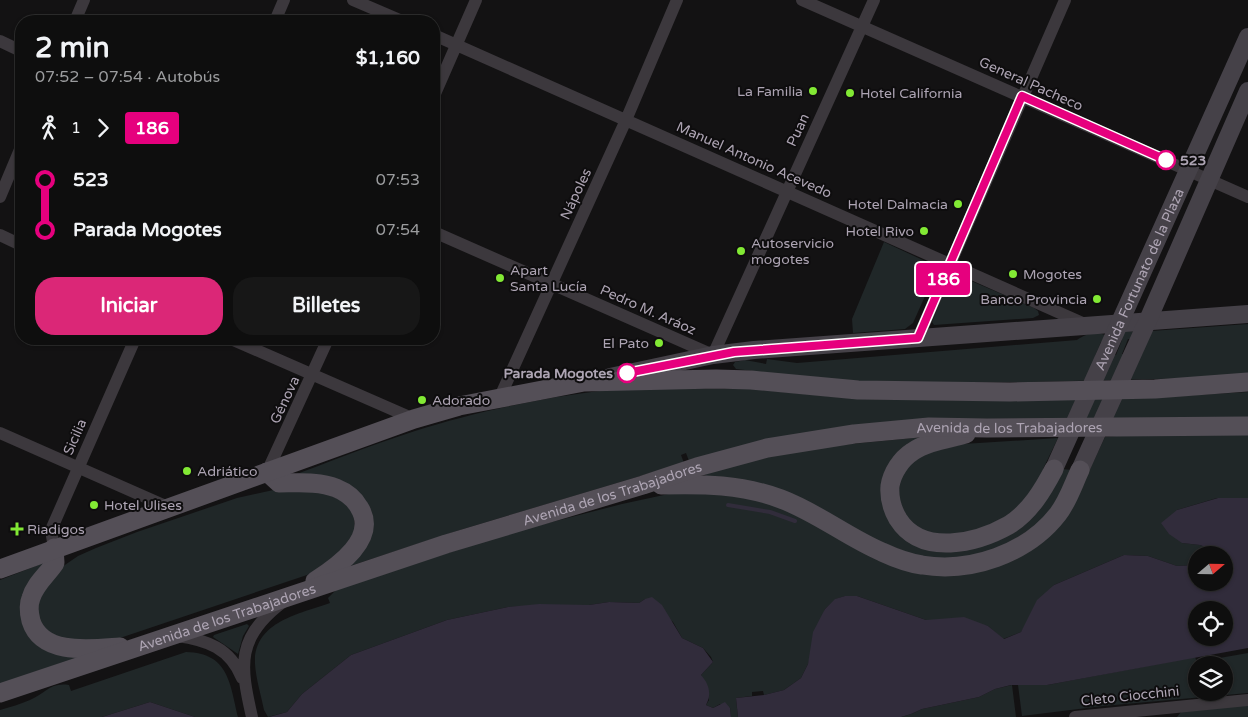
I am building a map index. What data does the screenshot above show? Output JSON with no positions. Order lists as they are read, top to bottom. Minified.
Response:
{"streets":{"main road":["Avenida Fortunato de la Plaza","Avenida de los Trabajadores"],"street":["General Pacheco","Puan","Manuel Antonio Acevedo","Nápoles","Pedro M. Aráoz","Génova","Sicilia","Cleto Ciocchini"]},"crossings":[["General Pacheco","Puan"],["General Pacheco","Avenida Fortunato de la Plaza"],["Puan","Manuel Antonio Acevedo"],["Puan","Pedro M. Aráoz"],["Manuel Antonio Acevedo","Nápoles"],["Nápoles","Pedro M. Aráoz"]],"places":{"other":["La Familia","Hotel California","523","Hotel Dalmacia","Hotel Rivo","Autoservicio mogotes","Mogotes","Apart Santa Lucía","Banco Provincia","El Pato","Parada Mogotes","Adorado","Adriático","Hotel Ulises"],"health":["Riadigos"]},"lines":["bus line 186"],"north":"right","page":{"on_map":"186","heading":["2 min","07:52 – 07:54 · Autobús","$1,160"],"legs":["1","186"],"list":[{"name":"523","value":"07:53"},{"name":"Parada Mogotes","value":"07:54"}],"buttons":["Iniciar","Billetes"]}}
